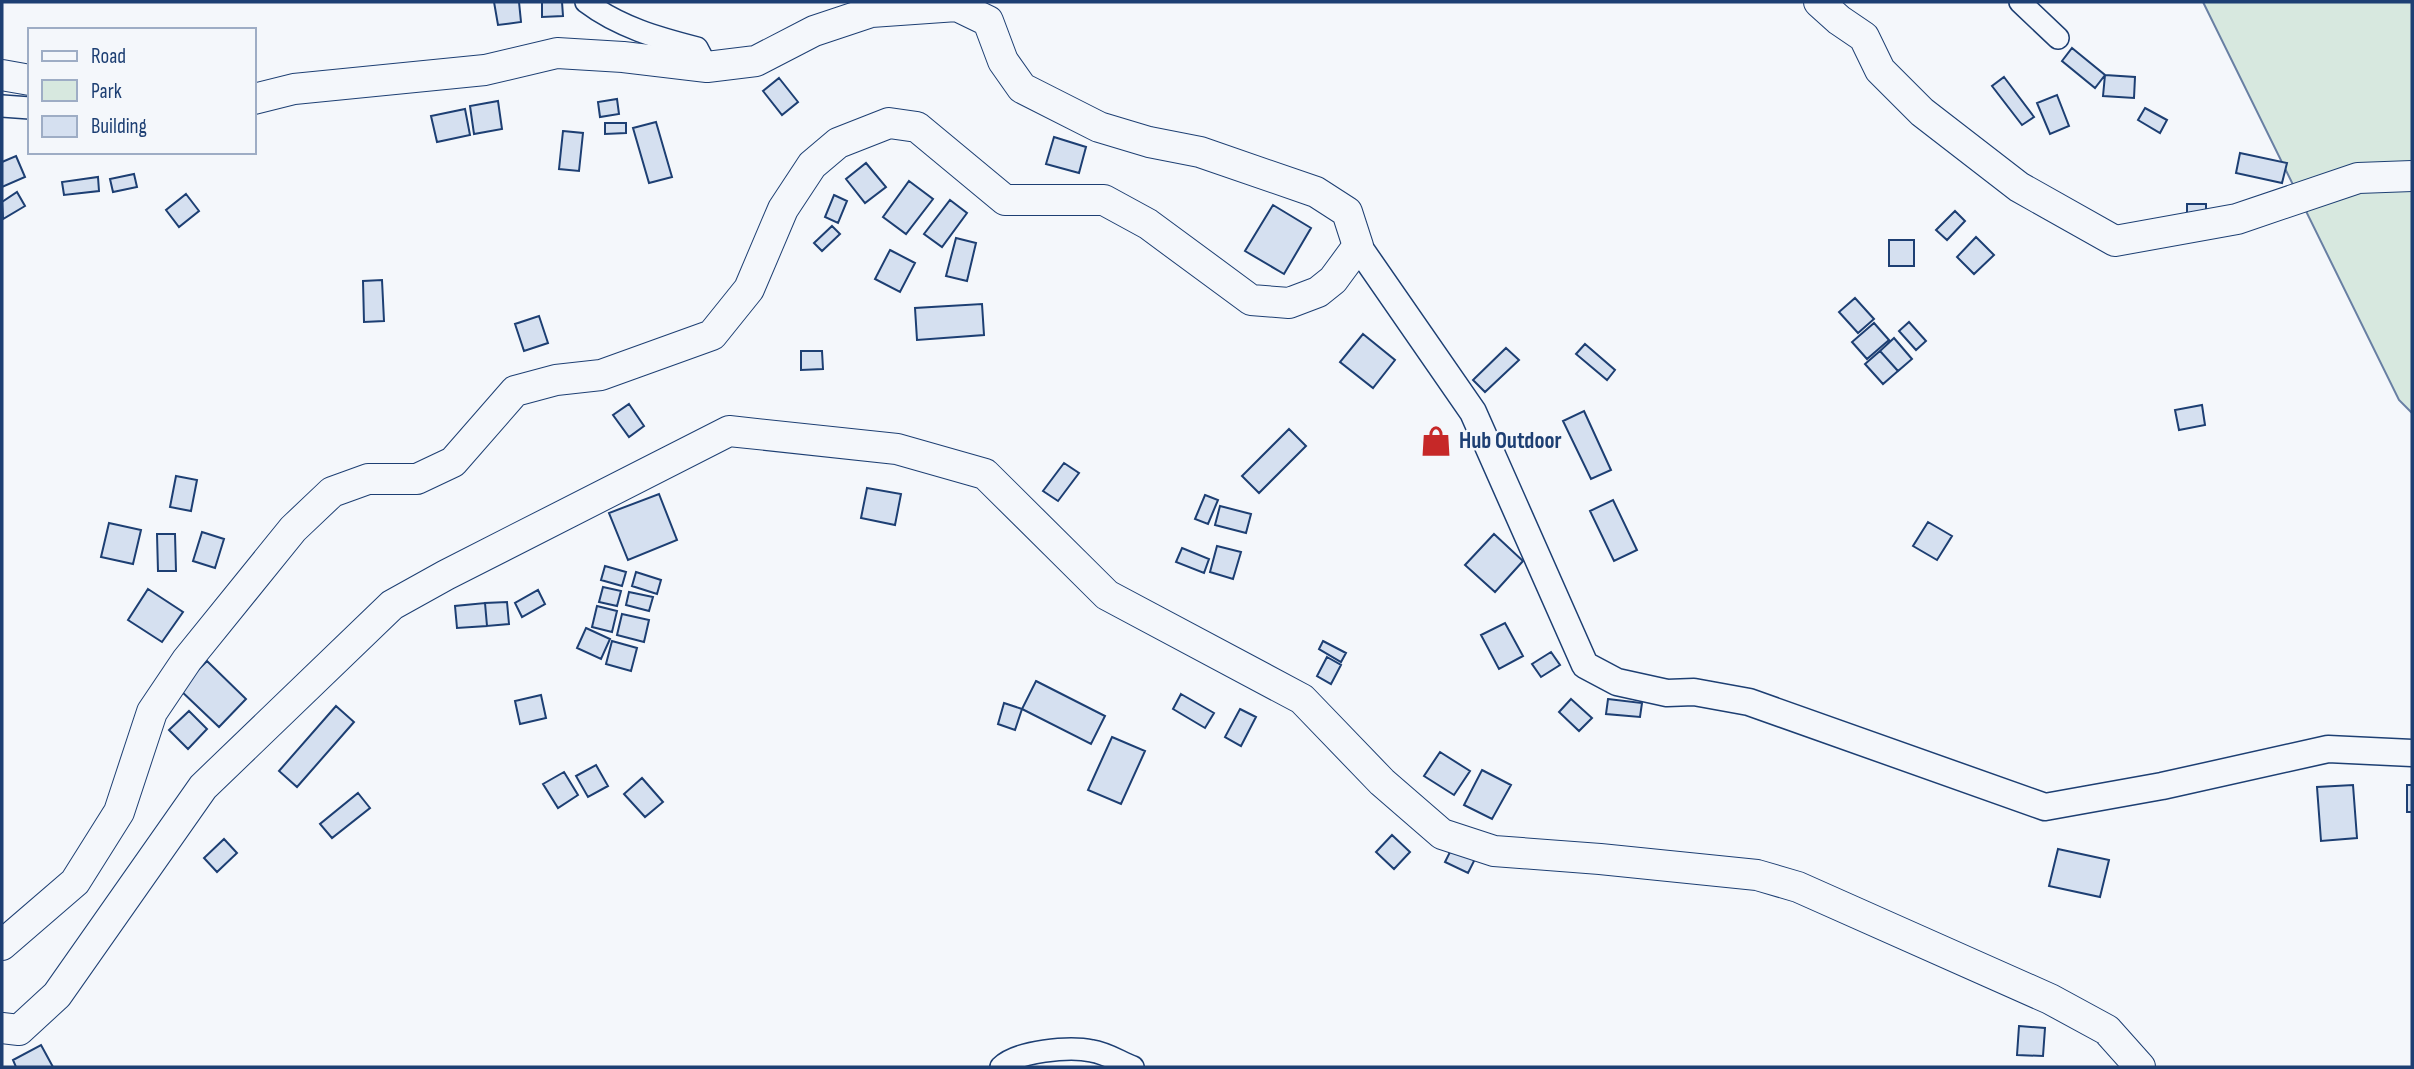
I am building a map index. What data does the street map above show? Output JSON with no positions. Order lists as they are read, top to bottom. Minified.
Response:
{"places":{"shop":["Hub Outdoor"]},"legend":["Road","Park","Building"]}
